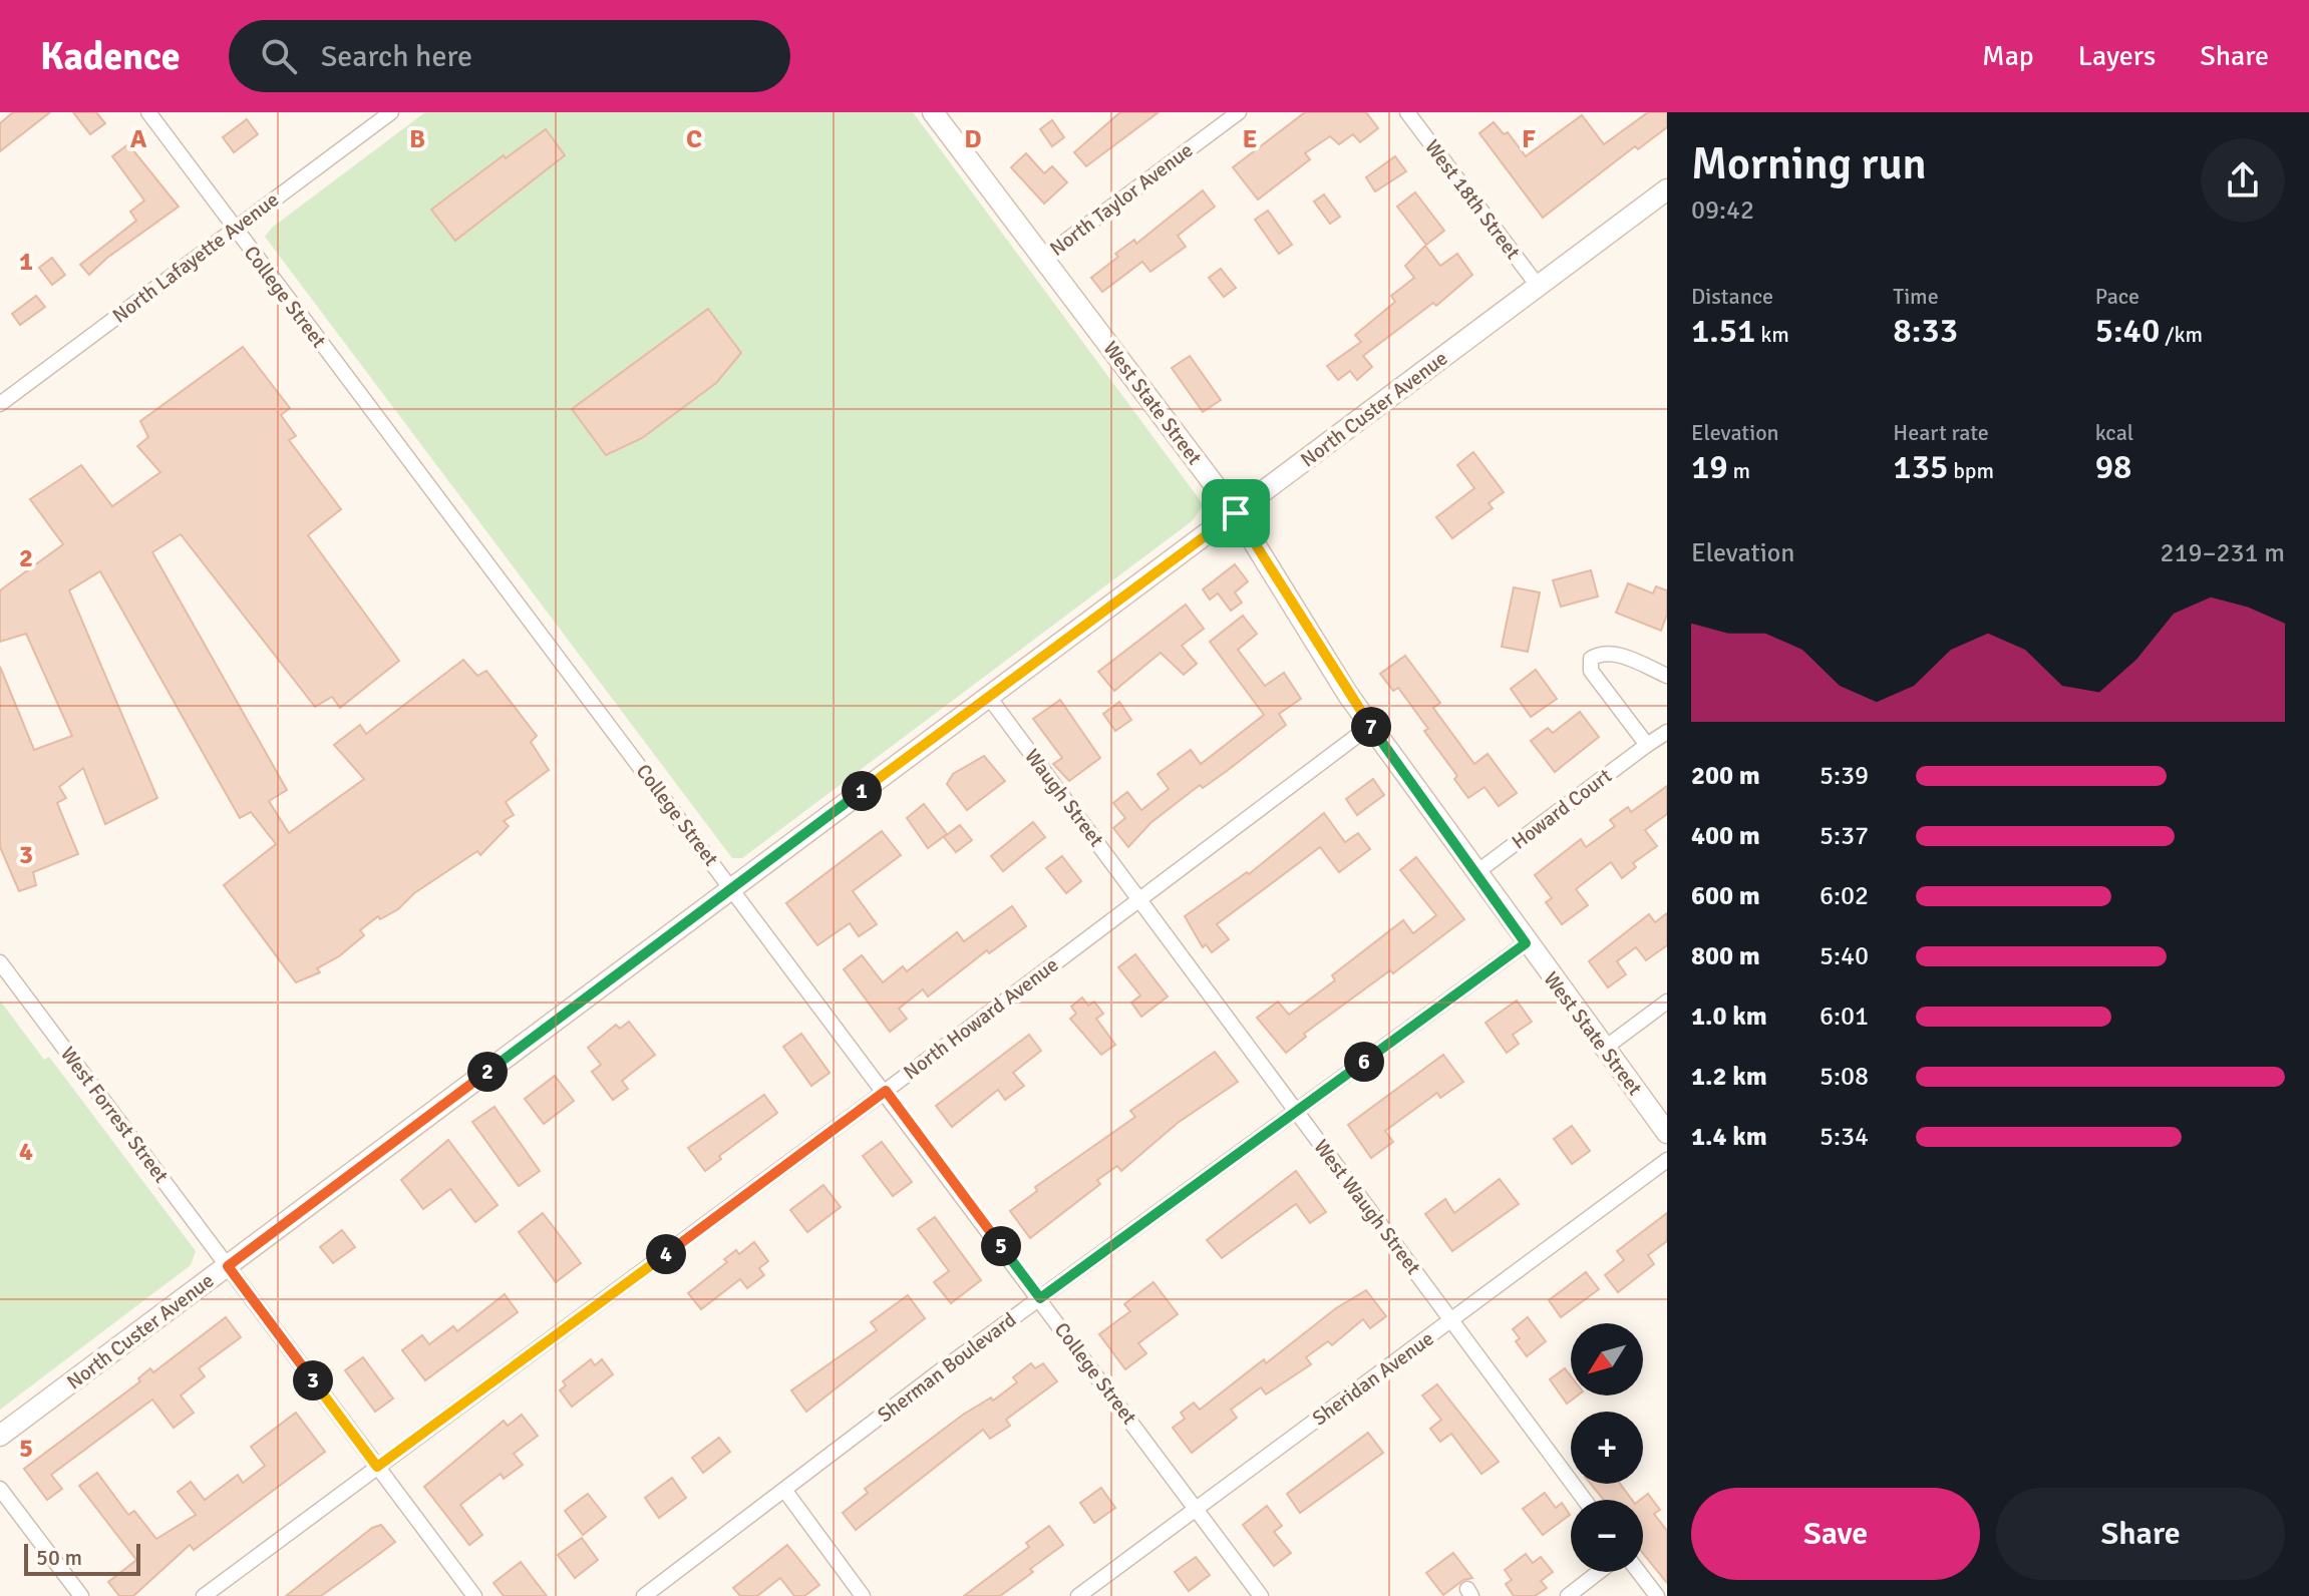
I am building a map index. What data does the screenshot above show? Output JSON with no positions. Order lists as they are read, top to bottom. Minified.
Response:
{"streets":{"street":["North Taylor Avenue","West 18th Street","North Lafayette Avenue","College Street","West State Street","North Custer Avenue","Waugh Street","Howard Court","North Howard Avenue","West Forrest Street","West Waugh Street","Sherman Boulevard","Sheridan Avenue"]},"crossings":[["North Taylor Avenue","West State Street"],["West 18th Street","North Custer Avenue"],["North Lafayette Avenue","College Street"],["College Street","North Custer Avenue"],["College Street","North Howard Avenue"],["College Street","Sherman Boulevard"],["College Street","Sheridan Avenue"],["West State Street","North Custer Avenue"],["West State Street","Howard Court"],["West State Street","North Howard Avenue"],["West State Street","Sherman Boulevard"],["North Custer Avenue","Waugh Street"],["North Custer Avenue","West Forrest Street"],["Waugh Street","North Howard Avenue"],["Waugh Street","West Waugh Street"],["North Howard Avenue","West Forrest Street"],["North Howard Avenue","West Waugh Street"],["West Waugh Street","Sherman Boulevard"],["West Waugh Street","Sheridan Avenue"]],"scale_bar":"50 m","north":"bottom left","page":{"header":"Kadence","search":"Search here","nav":["Map","Layers","Share"],"heading":["Morning run","09:42"],"stats":[["Distance","1.51 km"],["Time","8:33"],["Pace","5:40 /km"],["Elevation","19 m"],["Heart rate","135 bpm"],["kcal","98"]],"chart":["Elevation","219–231 m"],"pins":["7","1","6","2","5","4","3"],"list":[{"name":"200 m","note":"5:39"},{"name":"400 m","note":"5:37"},{"name":"600 m","note":"6:02"},{"name":"800 m","note":"5:40"},{"name":"1.0 km","note":"6:01"},{"name":"1.2 km","note":"5:08"},{"name":"1.4 km","note":"5:34"}],"map_buttons":["+","−"],"buttons":["Save","Share"],"scale":"50 m"},"grid":{"columns":["A","B","C","D","E","F"],"rows":["1","2","3","4","5"]}}
